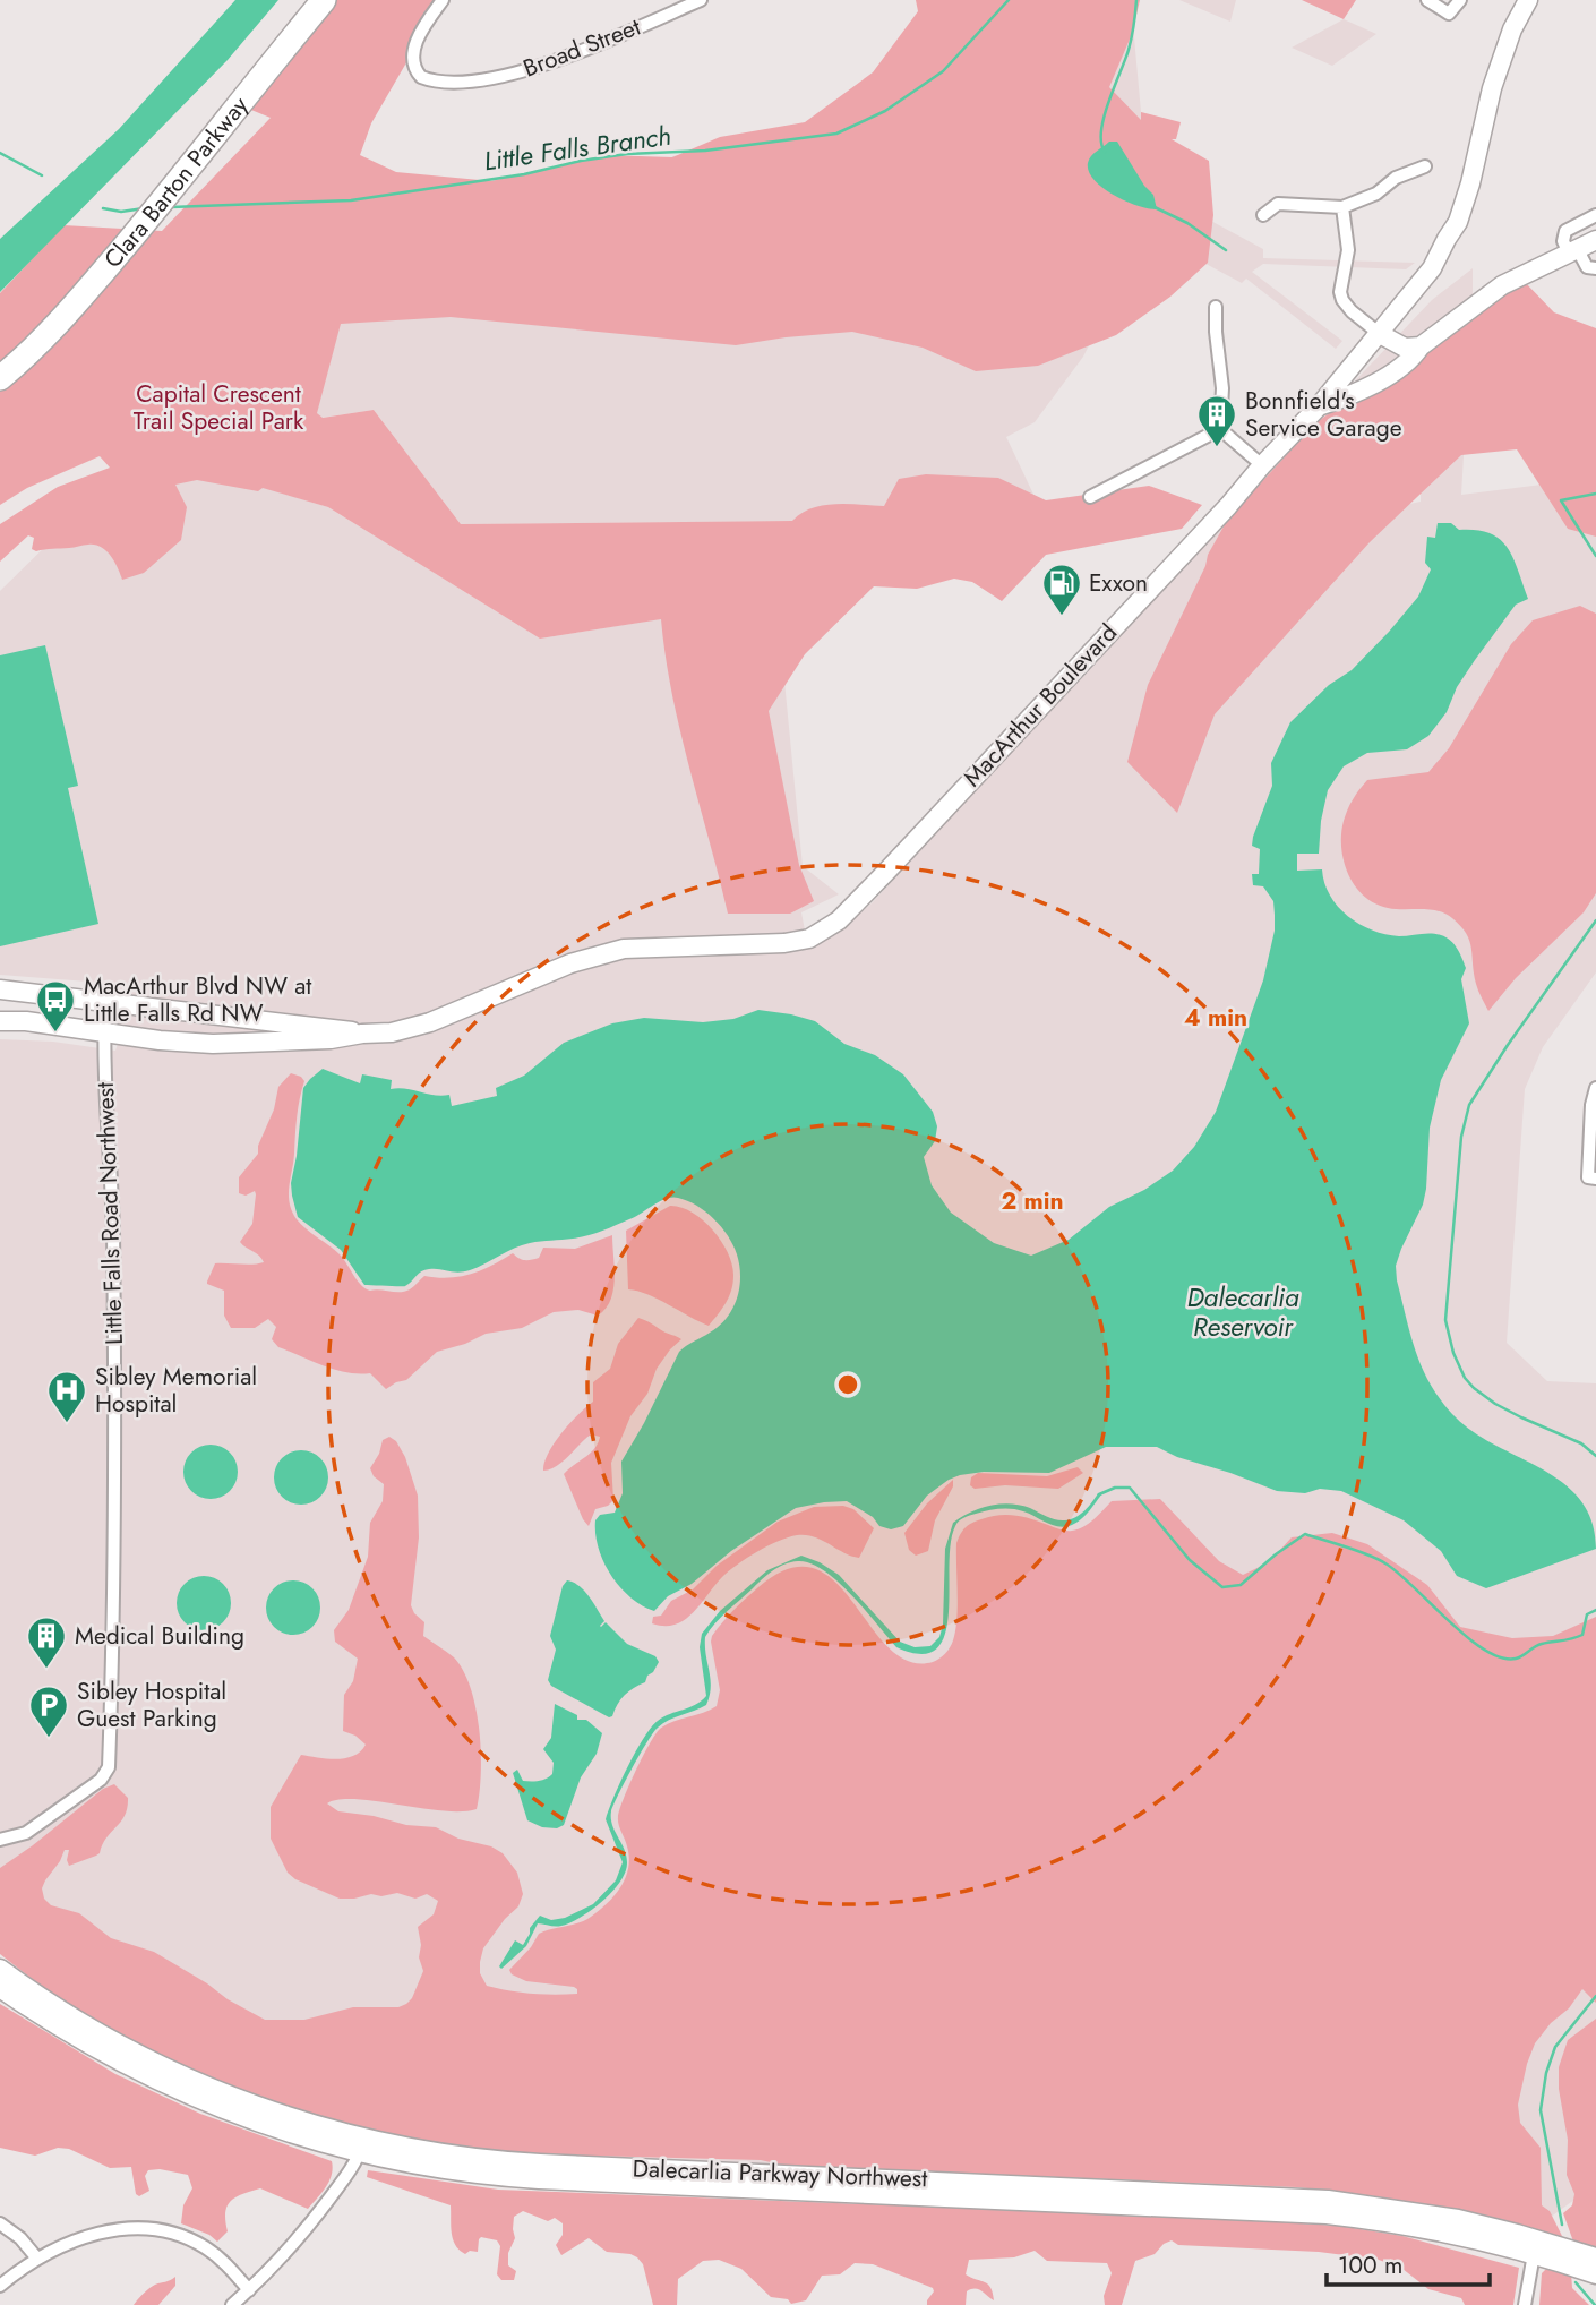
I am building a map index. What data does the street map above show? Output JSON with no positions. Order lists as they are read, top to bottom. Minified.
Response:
{"streets":{"highway":["Clara Barton Parkway"],"main road":["MacArthur Boulevard","Dalecarlia Parkway Northwest"],"street":["Broad Street","Little Falls Road Northwest"]},"water":["Little Falls Branch","Dalecarlia Reservoir"],"parks":["Capital Crescent Trail Special Park"],"places":{"building":["Bonnfield's Service Garage","Medical Building"],"fuel station":["Exxon"],"bus stop":["MacArthur Blvd NW at Little Falls Rd NW"],"hospital":["Sibley Memorial Hospital"],"parking":["Sibley Hospital Guest Parking"]},"scale_bar":"100 m","rings":["4 min","2 min"]}
